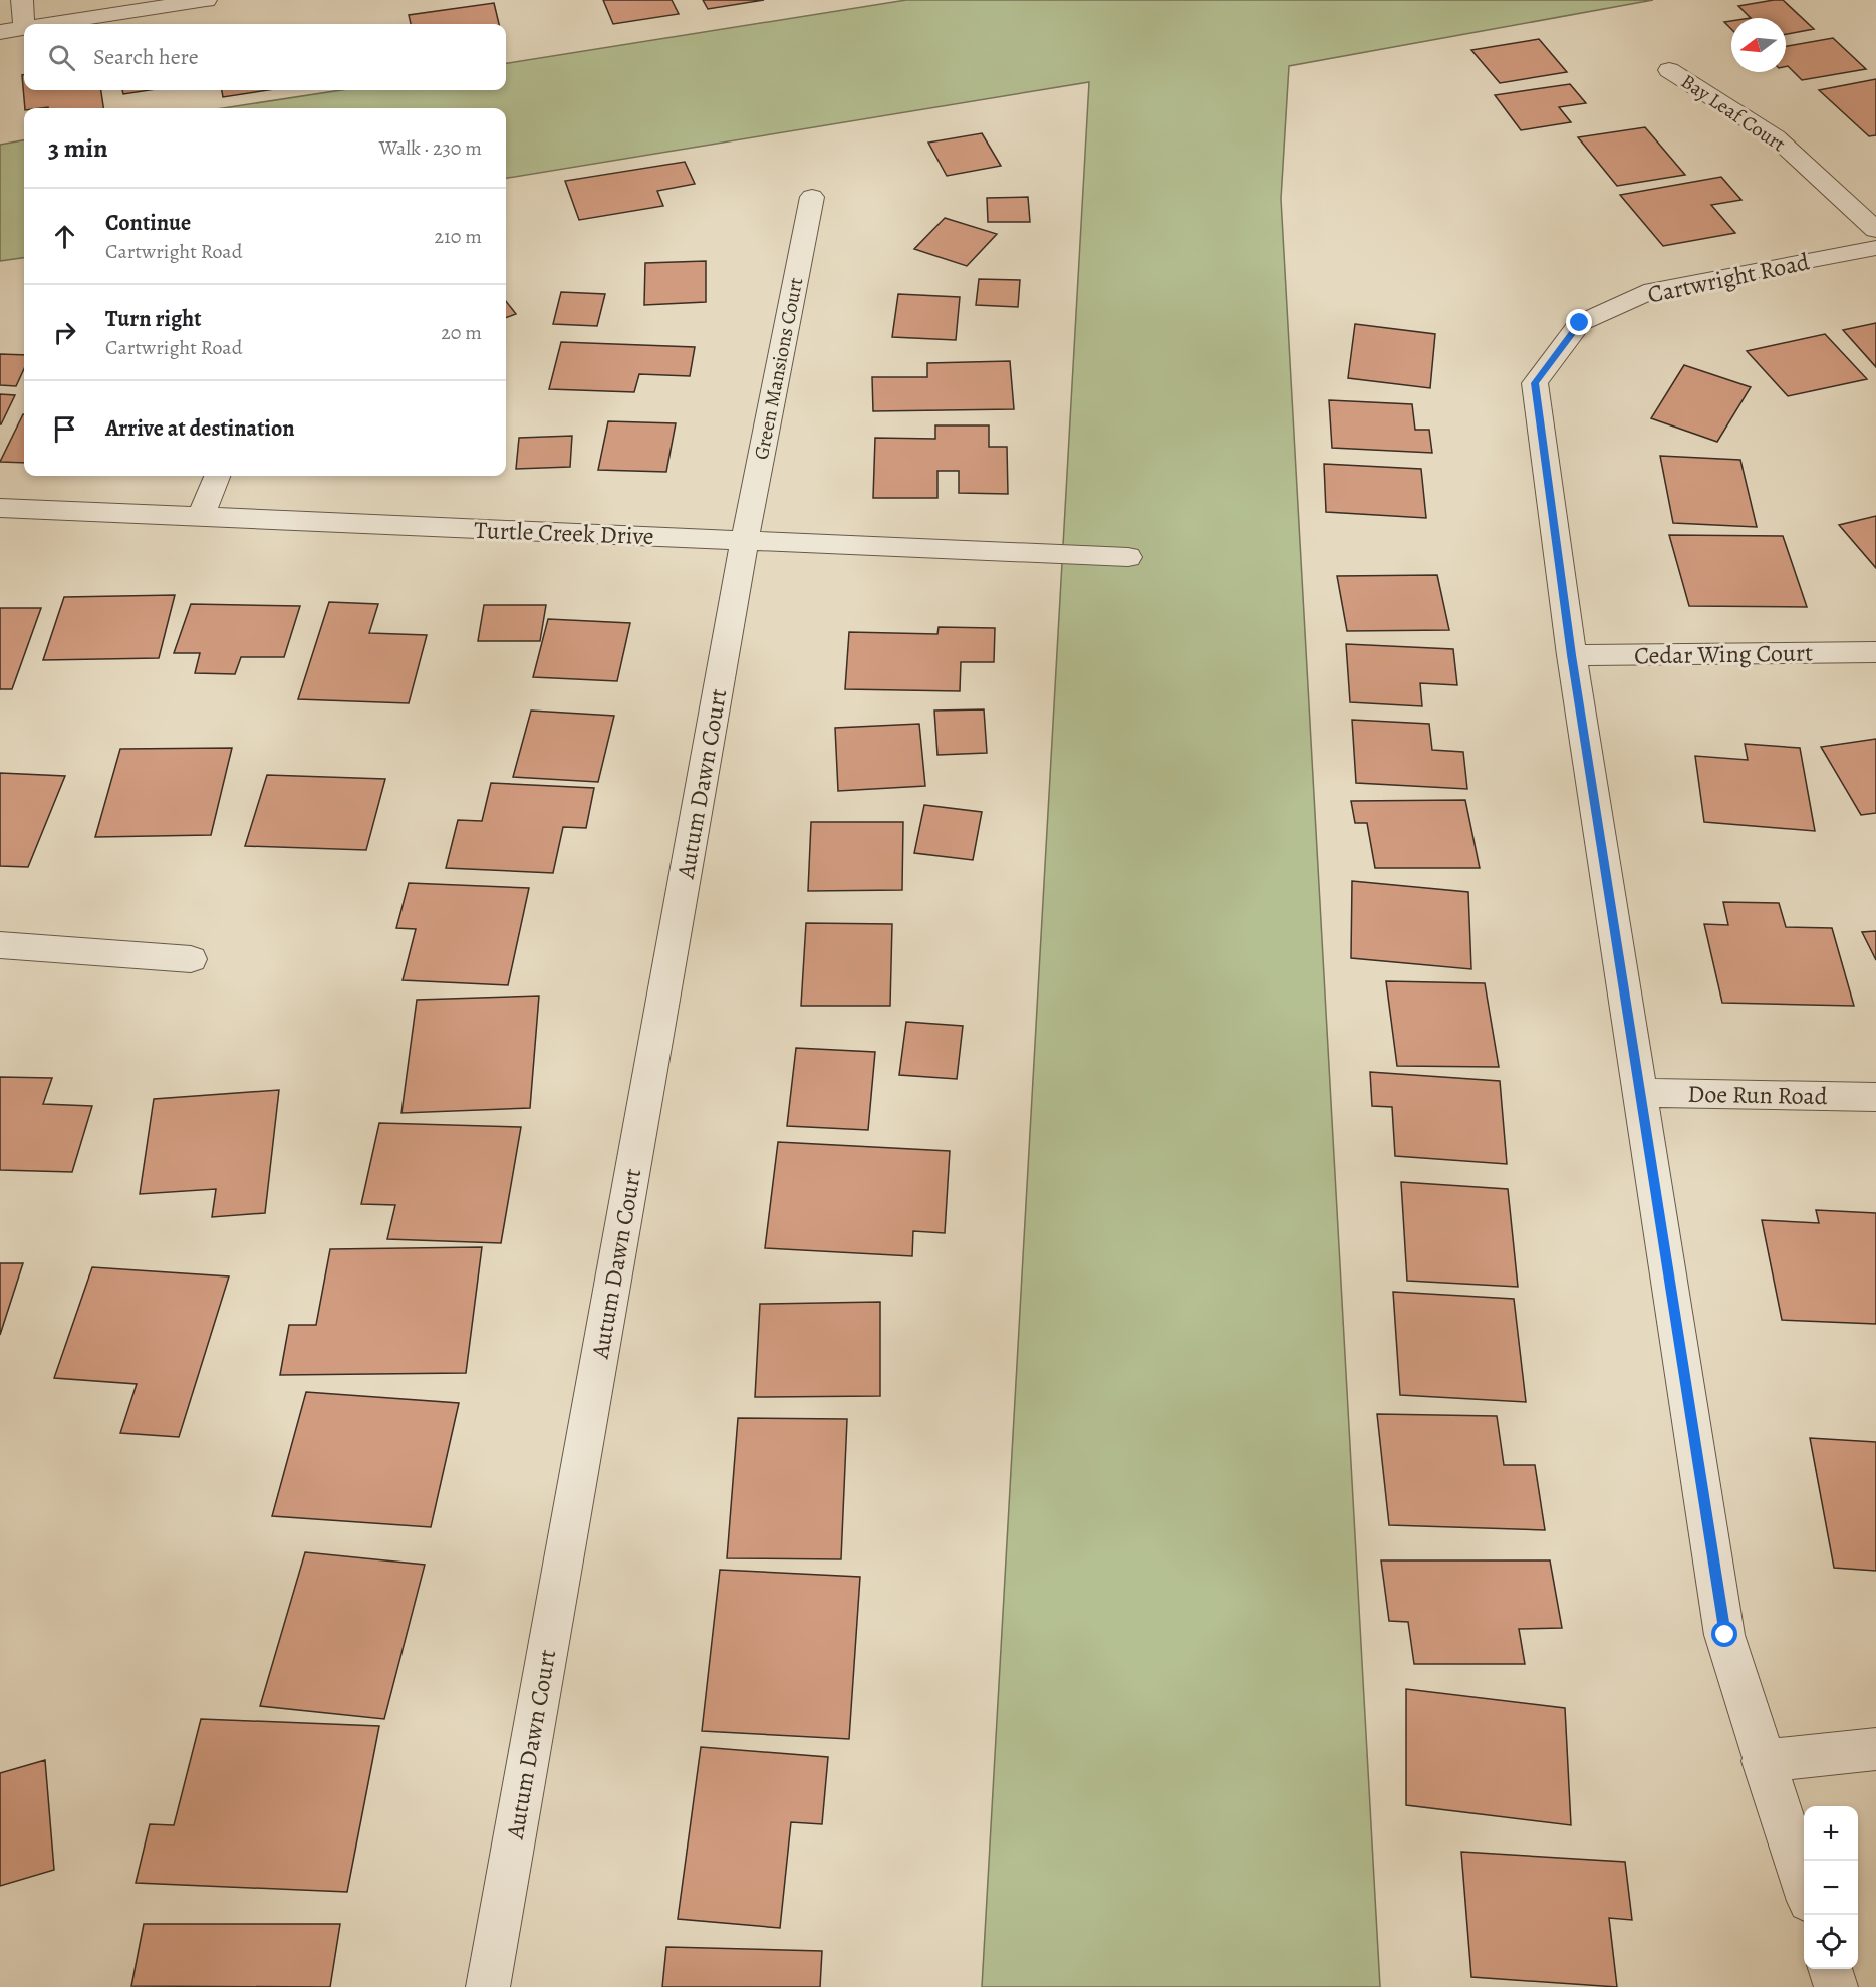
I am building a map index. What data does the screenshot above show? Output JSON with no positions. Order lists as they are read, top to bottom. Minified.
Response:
{"streets":{"street":["Bay Leaf Court","Cartwright Road","Green Mansions Court","Turtle Creek Drive","Cedar Wing Court","Autum Dawn Court","Doe Run Road"]},"crossings":[["Cartwright Road","Cedar Wing Court"],["Cartwright Road","Doe Run Road"],["Green Mansions Court","Turtle Creek Drive"],["Green Mansions Court","Autum Dawn Court"],["Turtle Creek Drive","Autum Dawn Court"]],"north":"left","page":{"search":"Search here","heading":["3 min","Walk · 230 m"],"list":[["Continue","Cartwright Road","210 m"],["Turn right","Cartwright Road","20 m"],"Arrive at destination"],"map_buttons":["+","−"]}}
